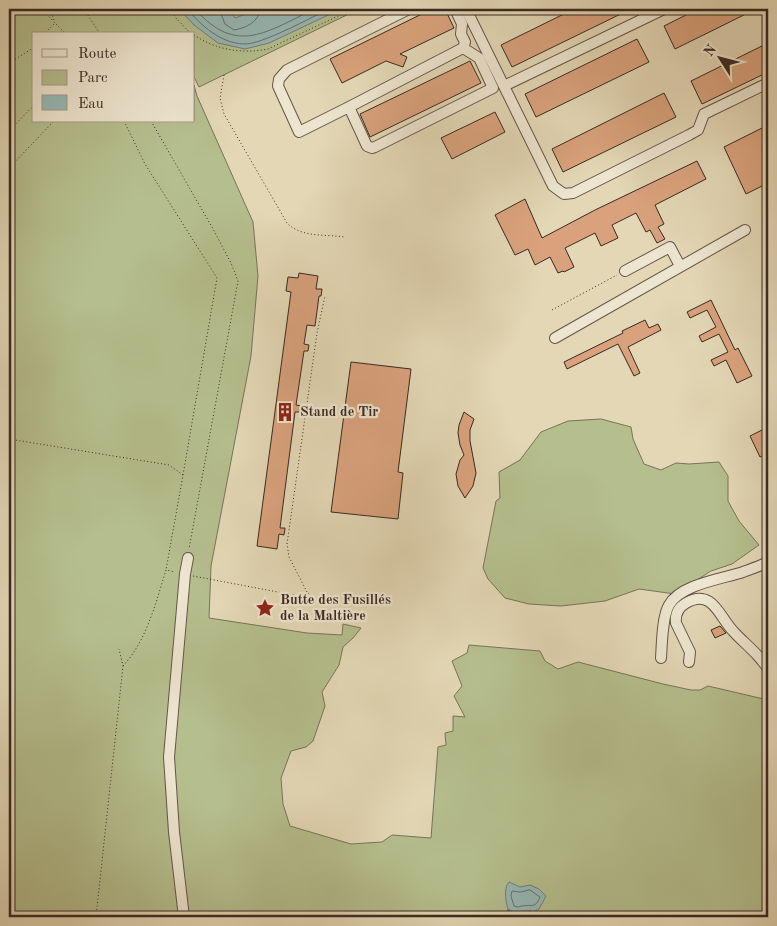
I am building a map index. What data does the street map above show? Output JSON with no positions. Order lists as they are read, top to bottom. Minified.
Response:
{"places":{"building":["Stand de Tir"],"place":["Butte des Fusillés de la Maltière"]},"legend":["Route","Parc","Eau"],"north":"top left"}
